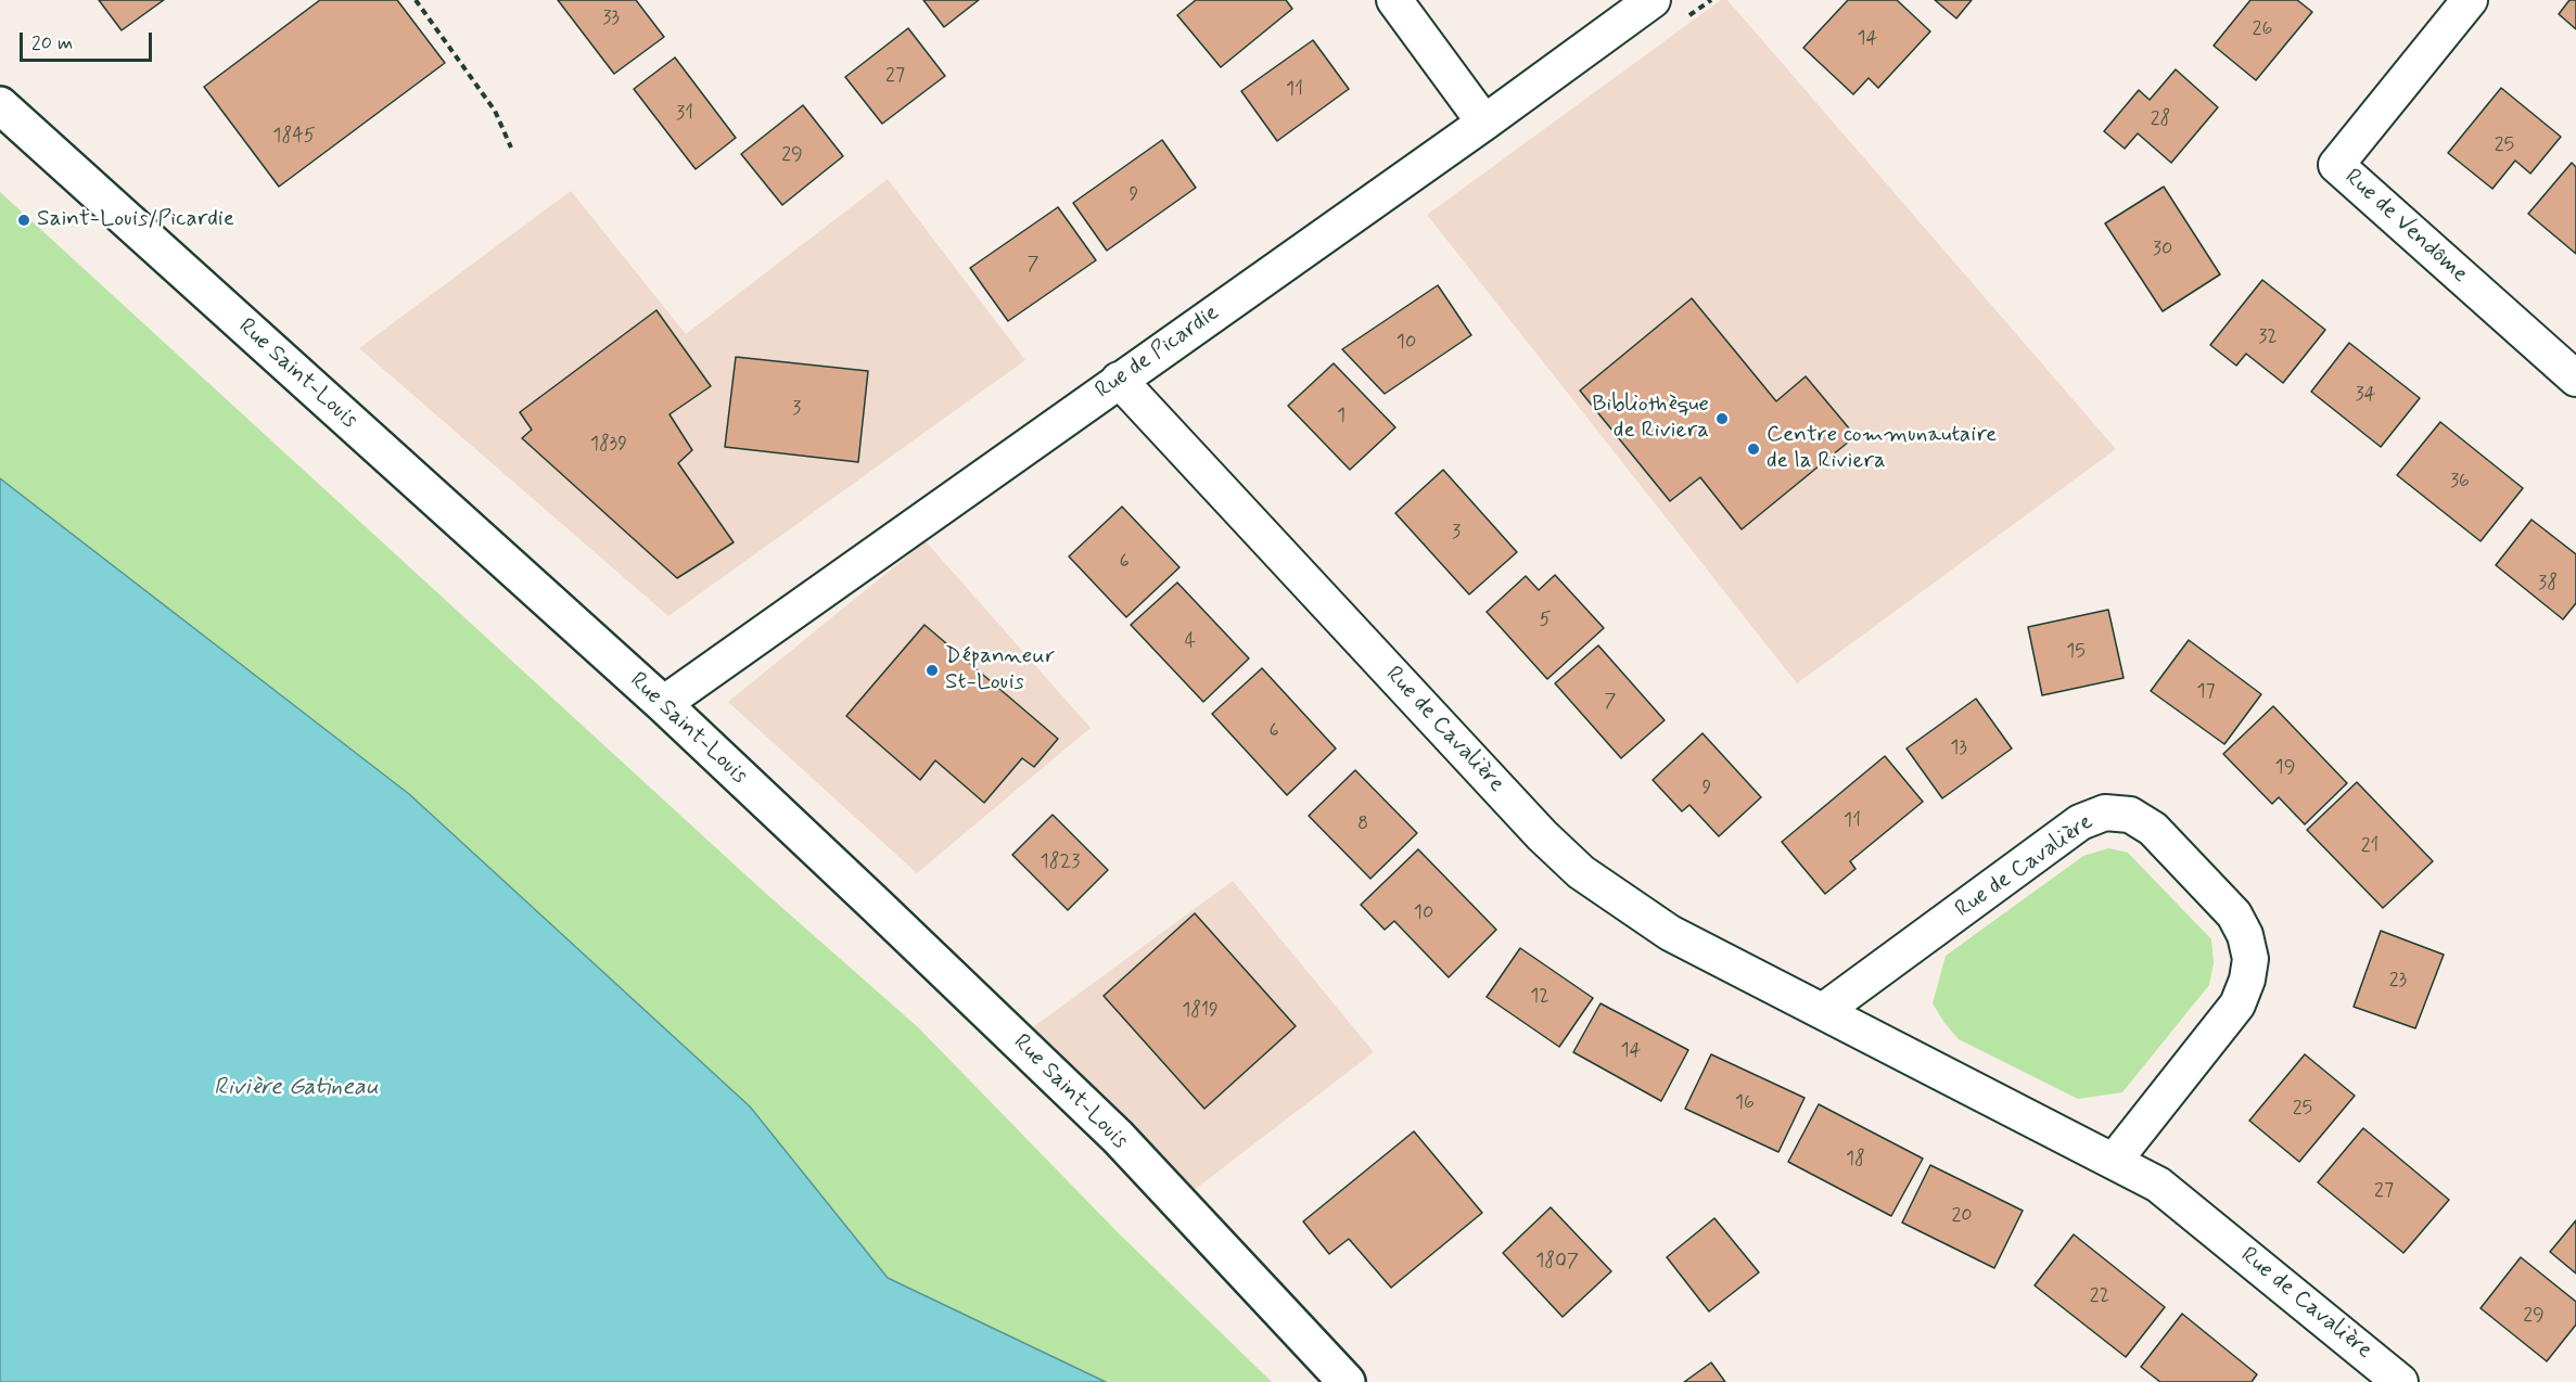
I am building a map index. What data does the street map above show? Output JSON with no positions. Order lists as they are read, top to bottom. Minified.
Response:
{"streets":{"main road":["Rue Saint-Louis"],"street":["Rue de Vendôme","Rue de Picardie","Rue de Cavalière"]},"crossings":[["Rue de Picardie","Rue Saint-Louis"],["Rue de Picardie","Rue de Cavalière"]],"water":["Rivière Gatineau"],"places":["Saint-Louis/Picardie","Bibliothèque de Riviera","Centre communautaire de la Riviera","Dépanneur St-Louis"],"house_numbers":["33","26","14","27","11","31","28","1845","25","29","9","30","7","32","10","34","3","1","1839","36","3","6","38","5","4","15","17","7","6","13","19","9","11","8","21","1823","10","23","12","1819","14","16","25","18","27","20","1807","22","29"],"scale_bar":"20 m"}
